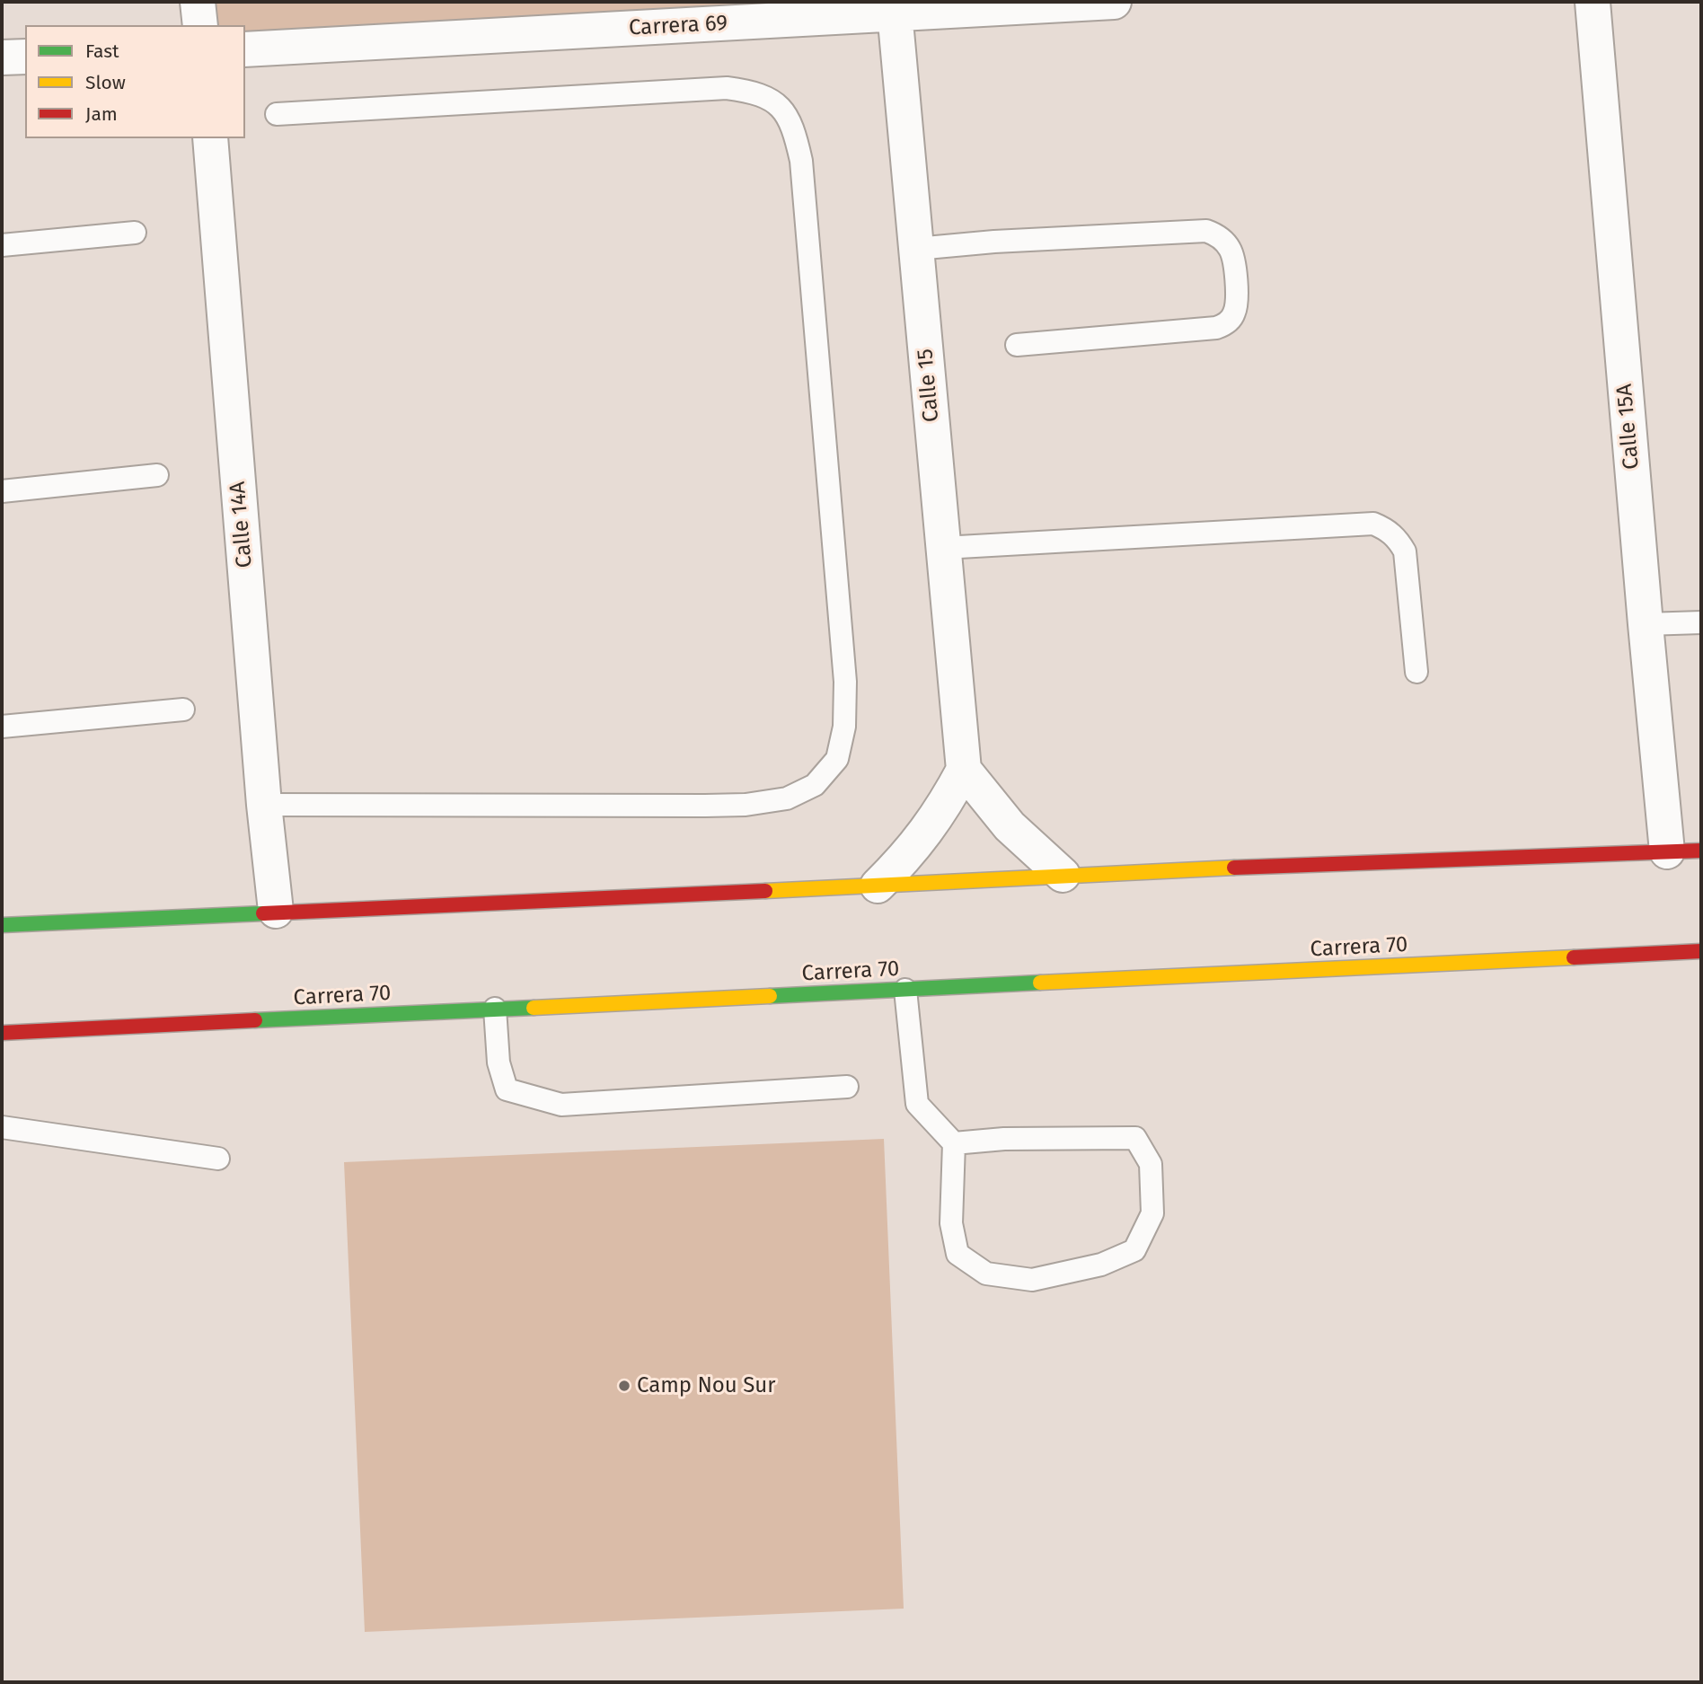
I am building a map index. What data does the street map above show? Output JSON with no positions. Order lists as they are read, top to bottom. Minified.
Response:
{"streets":{"street":["Carrera 69","Calle 15","Calle 15A","Calle 14A","Carrera 70"]},"crossings":[["Carrera 69","Calle 15"]],"places":["Camp Nou Sur"],"legend":["Fast","Slow","Jam"]}
